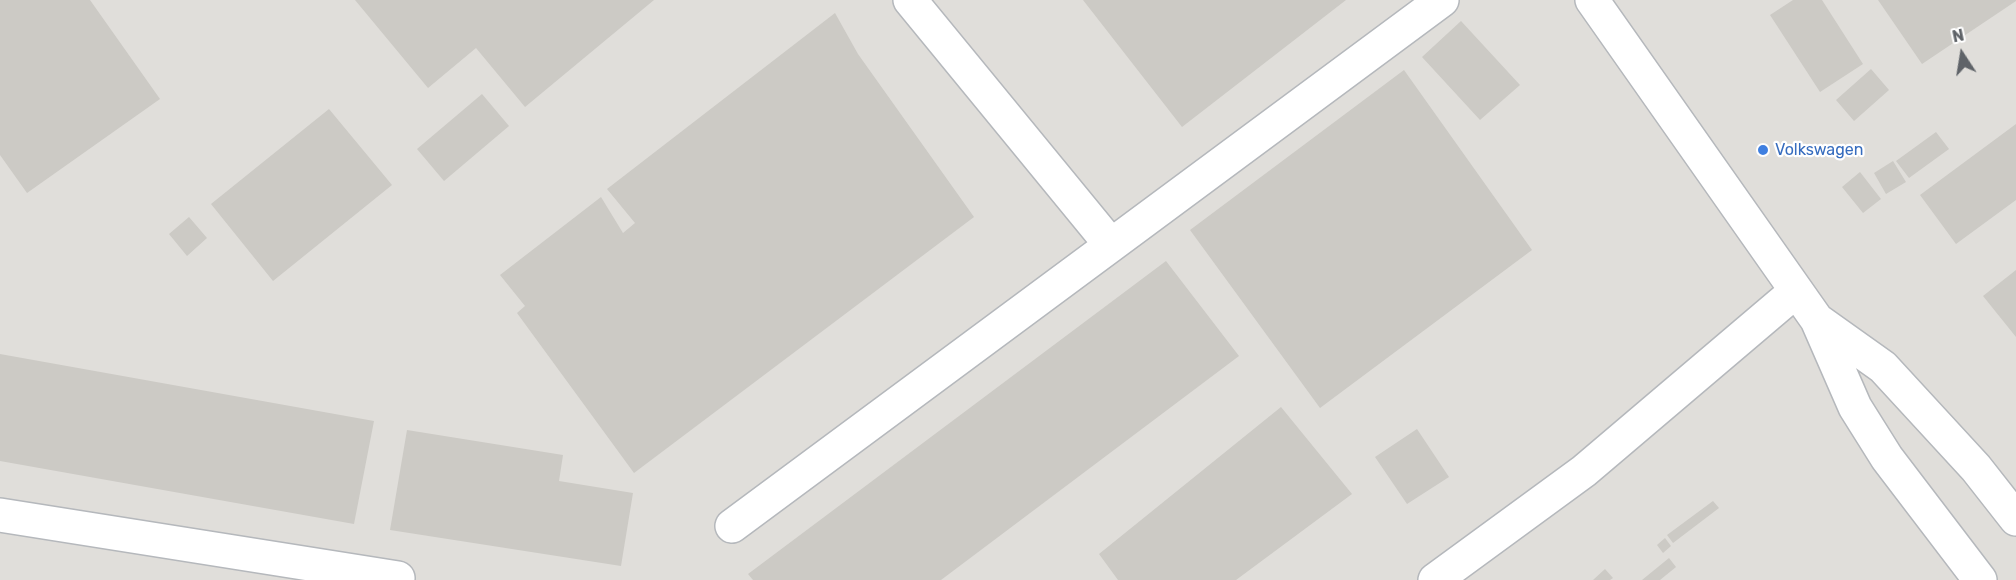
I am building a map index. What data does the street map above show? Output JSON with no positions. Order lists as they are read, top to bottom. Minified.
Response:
{"places":["Volkswagen"],"north":"top"}
